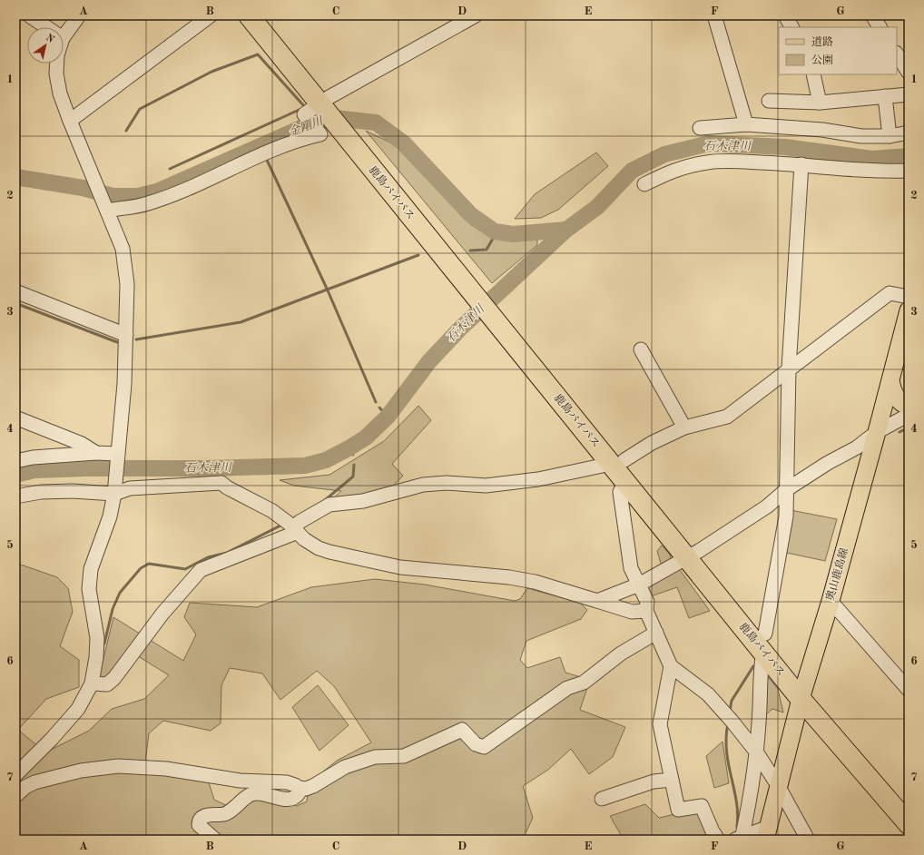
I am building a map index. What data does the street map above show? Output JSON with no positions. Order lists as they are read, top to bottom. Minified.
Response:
{"streets":{"highway":["鹿島バイパス"],"main road":["奥山鹿島線"]},"crossings":[["鹿島バイパス","奥山鹿島線"]],"water":["金剛川","石木津川"],"legend":["道路","公園"],"north":"top right","grid":{"columns":["A","B","C","D","E","F","G"],"rows":["1","2","3","4","5","6","7"]}}
